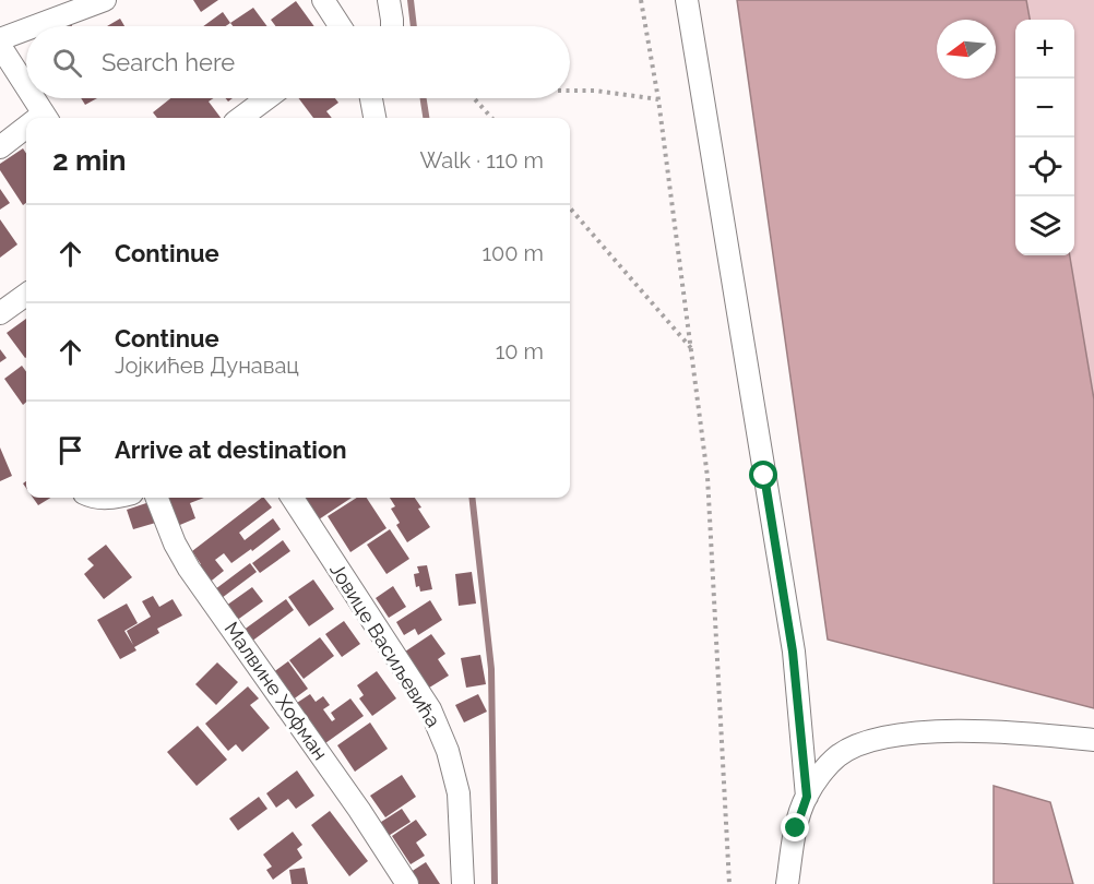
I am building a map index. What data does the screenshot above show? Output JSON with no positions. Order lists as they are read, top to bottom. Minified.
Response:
{"streets":{"street":["Јовице Васиљевића","Малвине Хофман"]},"north":"left","page":{"map_buttons":["+","−"],"search":"Search here","heading":["2 min","Walk · 110 m"],"list":[["Continue","100 m"],["Continue","Јојкићев Дунавац","10 m"],"Arrive at destination"]}}
